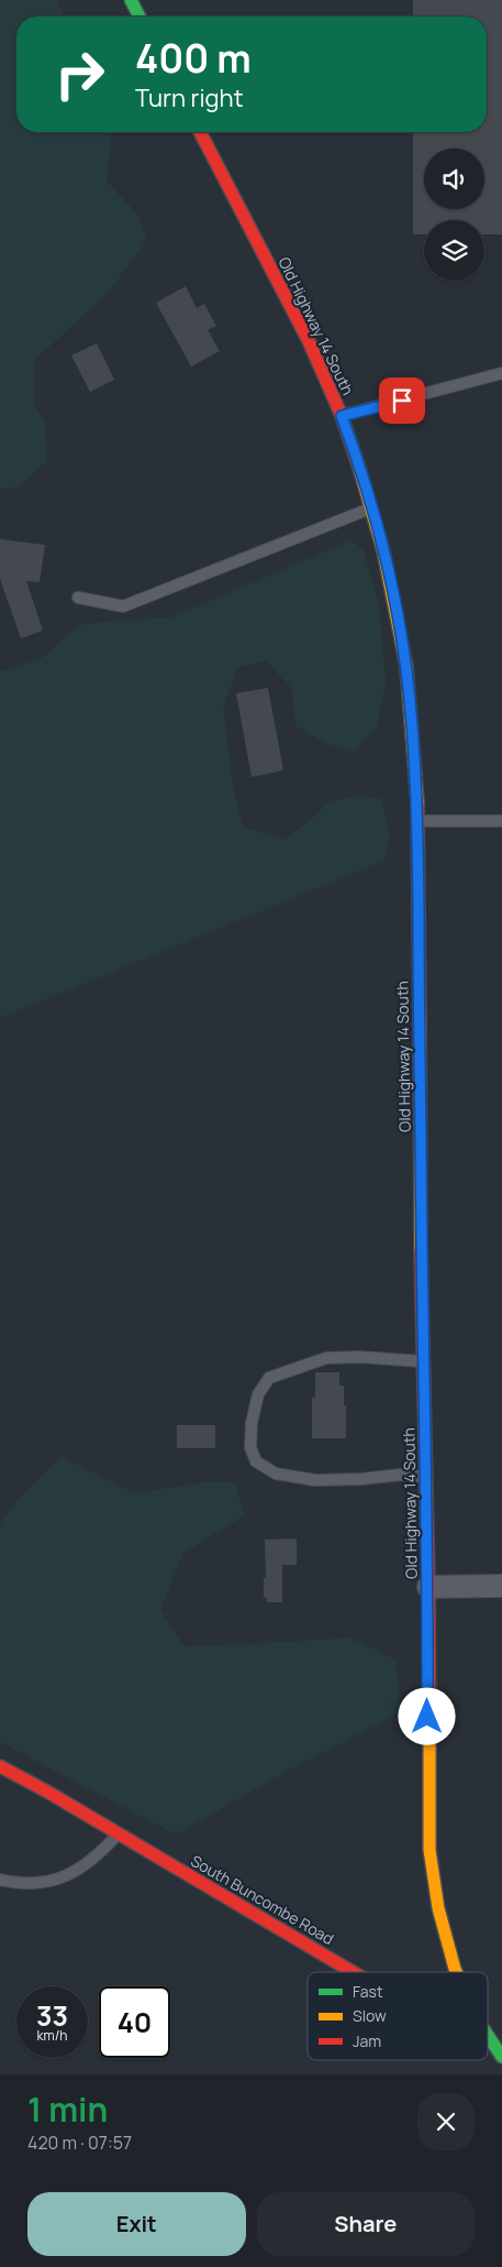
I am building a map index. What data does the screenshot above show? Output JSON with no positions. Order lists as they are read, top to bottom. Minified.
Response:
{"streets":{"street":["Old Highway 14 South","South Buncombe Road"]},"legend":["Fast","Slow","Jam"],"page":{"turn":["400 m","Turn right"],"speed":"33 km/h","limit":"40","heading":["1 min","420 m · 07:57"],"buttons":["Exit","Share"]}}
